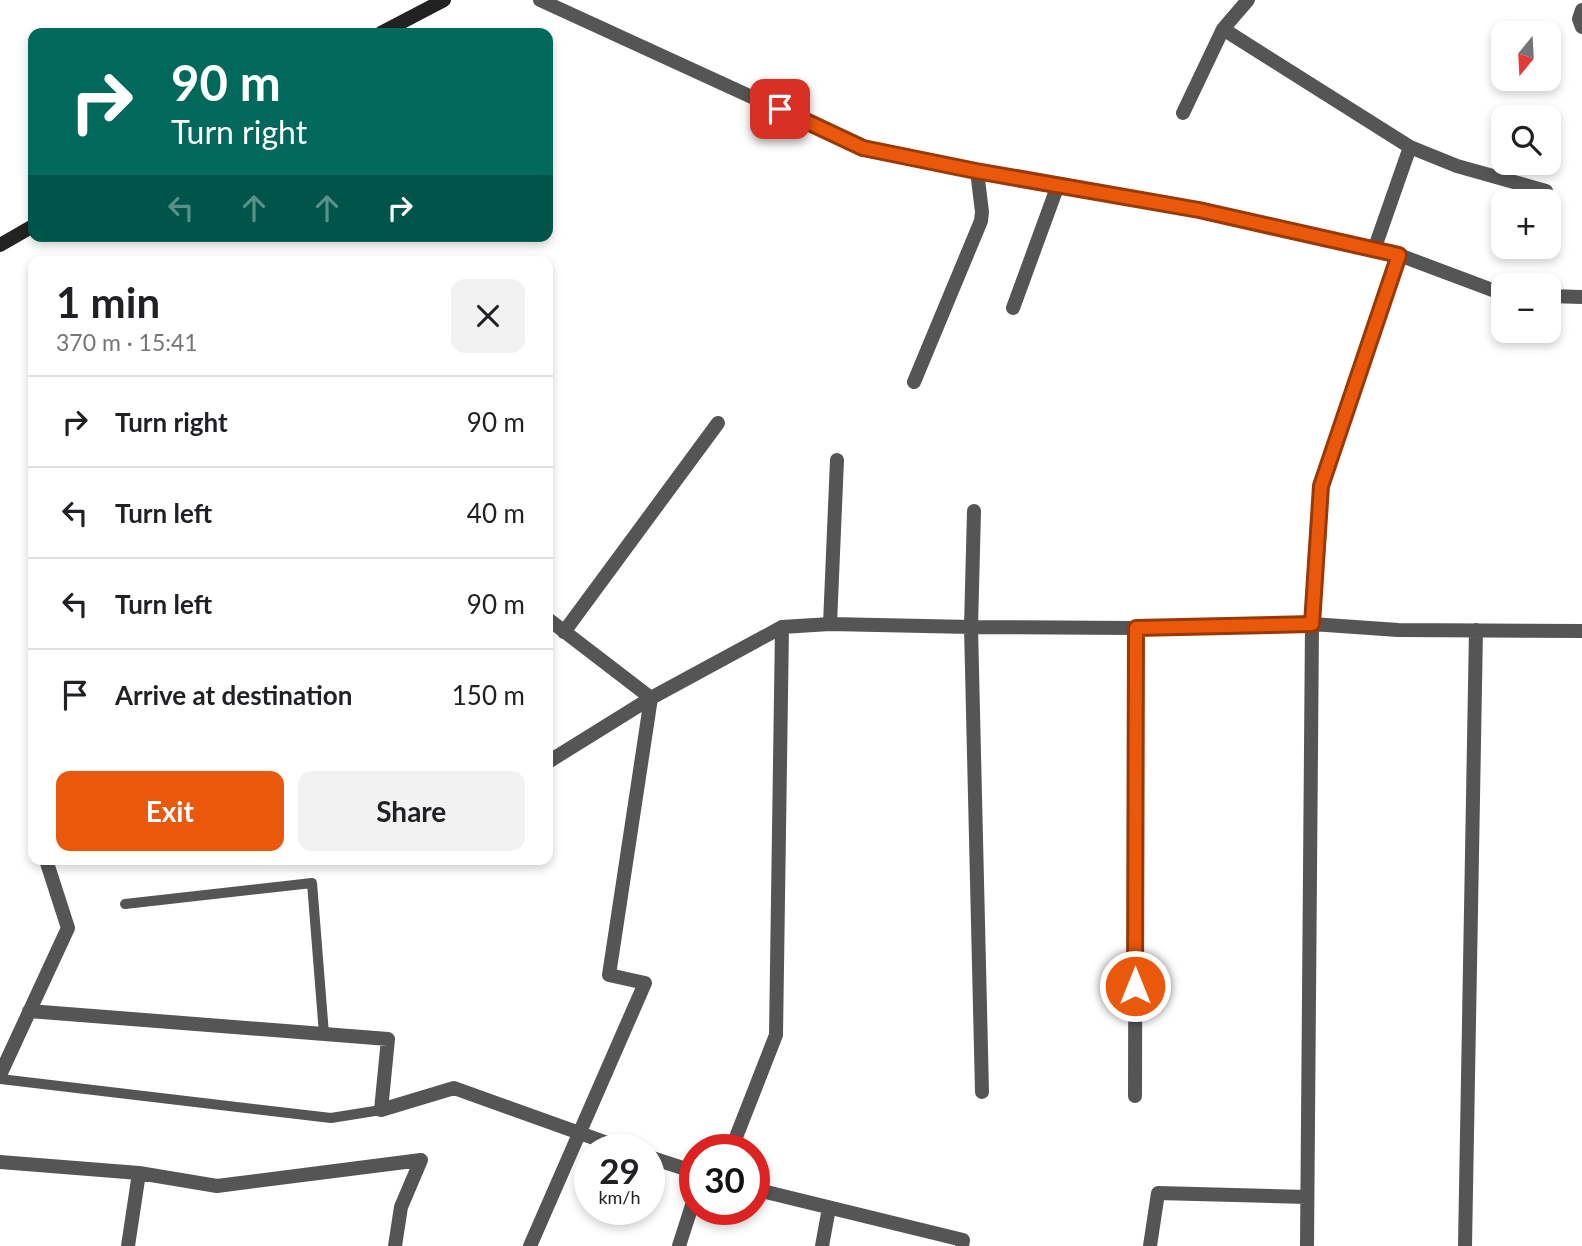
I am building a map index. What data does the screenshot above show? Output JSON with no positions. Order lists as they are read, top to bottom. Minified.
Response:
{"north":"bottom","page":{"map_buttons":["+","−"],"turn":["90 m","Turn right"],"heading":["1 min","370 m · 15:41"],"list":[{"name":"Turn right","value":"90 m"},{"name":"Turn left","value":"40 m"},{"name":"Turn left","value":"90 m"},{"name":"Arrive at destination","value":"150 m"}],"buttons":["Exit","Share"],"speed":"29 km/h","limit":"30"}}
